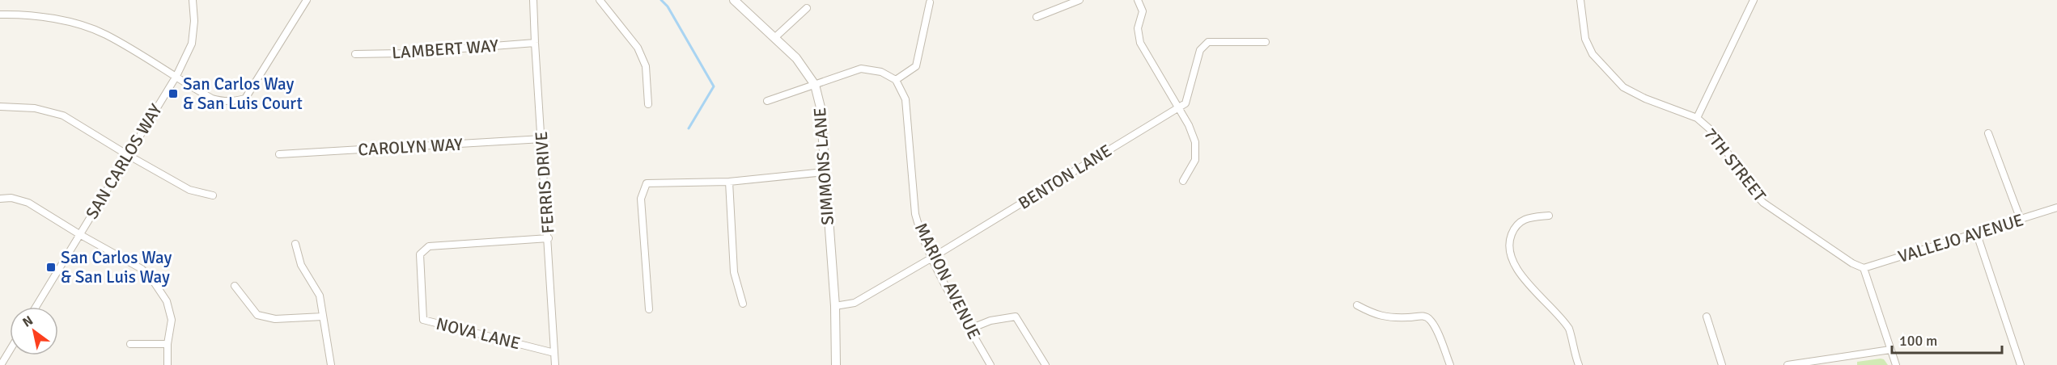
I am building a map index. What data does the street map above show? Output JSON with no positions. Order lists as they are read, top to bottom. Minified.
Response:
{"streets":{"street":["LAMBERT WAY","CAROLYN WAY","SAN CARLOS WAY","7TH STREET","SIMMONS LANE","BENTON LANE","FERRIS DRIVE","VALLEJO AVENUE","MARION AVENUE","NOVA LANE"]},"crossings":[["LAMBERT WAY","FERRIS DRIVE"],["CAROLYN WAY","FERRIS DRIVE"],["7TH STREET","VALLEJO AVENUE"],["SIMMONS LANE","BENTON LANE"],["BENTON LANE","MARION AVENUE"],["FERRIS DRIVE","NOVA LANE"]],"places":{"transit":["San Carlos Way & San Luis Court","San Carlos Way & San Luis Way"]},"scale_bar":"100 m","north":"top left"}
